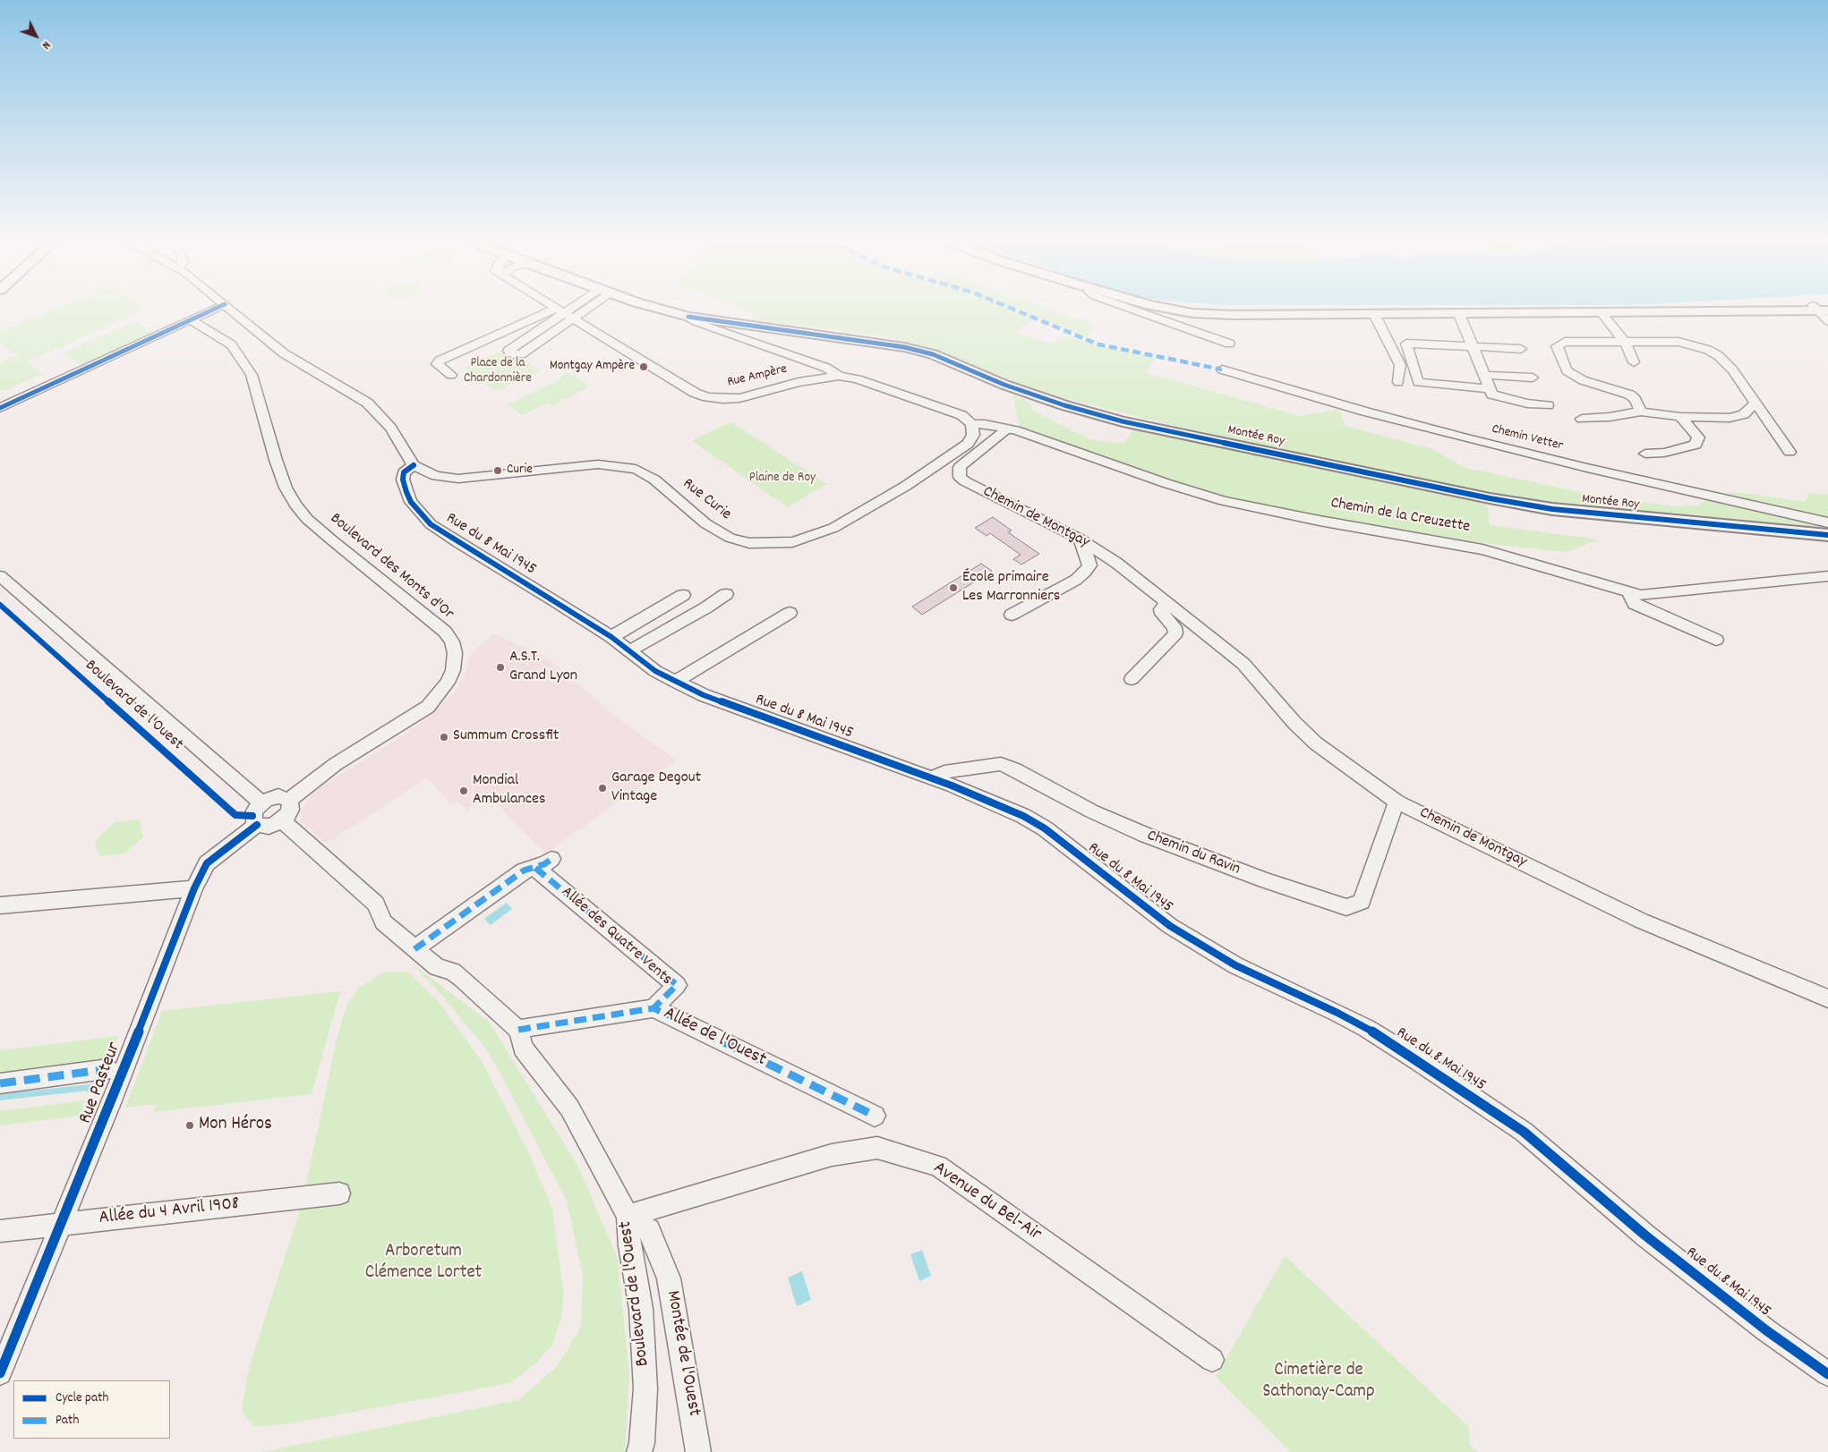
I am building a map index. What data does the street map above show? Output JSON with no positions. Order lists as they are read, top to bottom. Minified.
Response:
{"streets":{"main road":["Montée Roy"],"street":["Rue Ampère","Chemin Vetter","Rue Curie","Chemin de la Creuzette","Chemin de Montgay","Rue du 8 Mai 1945","Boulevard des Monts d'Or","Boulevard de l'Ouest","Chemin du Ravin","Allée des Quatre Vents","Allée de l'Ouest","Rue Pasteur","Avenue du Bel-Air","Allée du 4 Avril 1908","Montée de l'Ouest"]},"crossings":[["Rue Curie","Chemin de la Creuzette"],["Rue Curie","Rue du 8 Mai 1945"],["Chemin de la Creuzette","Chemin de Montgay"],["Chemin de Montgay","Chemin du Ravin"],["Rue du 8 Mai 1945","Chemin du Ravin"],["Boulevard des Monts d'Or","Boulevard de l'Ouest"],["Boulevard des Monts d'Or","Rue Pasteur"],["Boulevard de l'Ouest","Allée de l'Ouest"],["Boulevard de l'Ouest","Rue Pasteur"],["Boulevard de l'Ouest","Avenue du Bel-Air"],["Boulevard de l'Ouest","Montée de l'Ouest"],["Allée des Quatre Vents","Allée de l'Ouest"],["Rue Pasteur","Allée du 4 Avril 1908"],["Avenue du Bel-Air","Montée de l'Ouest"]],"parks":["Place de la Chardonnière","Plaine de Roy","Arboretum Clémence Lortet","Cimetière de Sathonay-Camp"],"places":["Montgay Ampère","Curie","École primaire Les Marronniers","A.S.T. Grand Lyon","Summum Crossfit","Garage Degout Vintage","Mondial Ambulances","Mon Héros"],"legend":["Cycle path","Path"],"north":"bottom right"}
